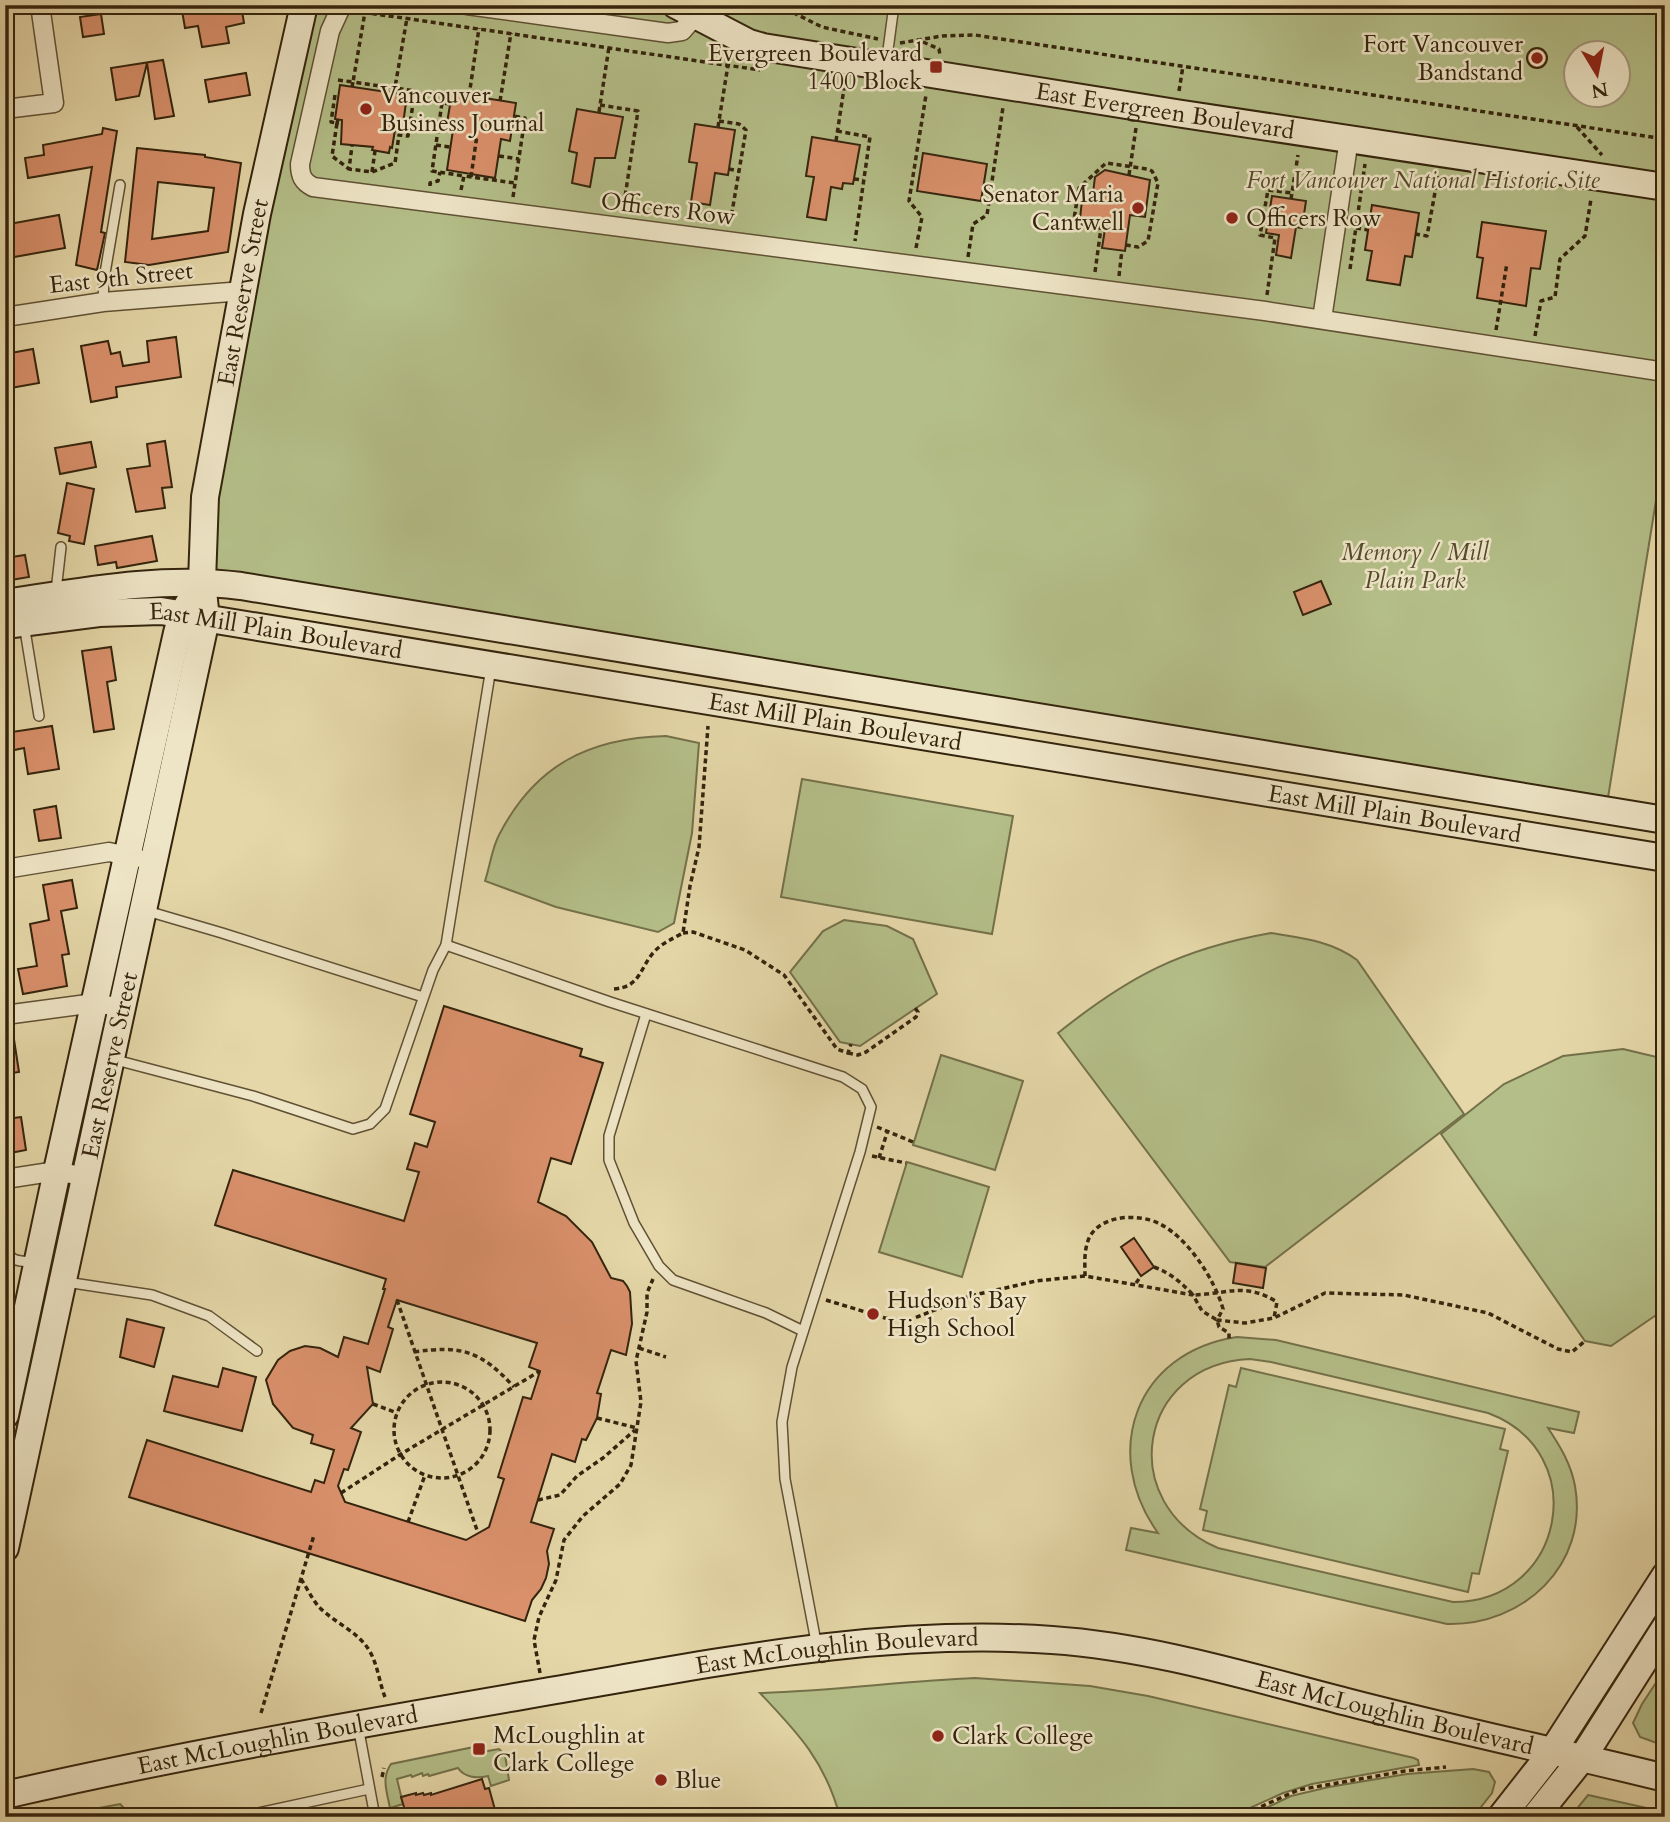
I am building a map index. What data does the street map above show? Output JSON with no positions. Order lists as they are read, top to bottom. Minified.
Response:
{"streets":{"street":["East Evergreen Boulevard","Officers Row","East 9th Street","East Reserve Street","East Mill Plain Boulevard","East McLoughlin Boulevard"]},"crossings":[["East 9th Street","East Reserve Street"],["East Reserve Street","East Mill Plain Boulevard"]],"parks":["Fort Vancouver National Historic Site","Memory / Mill Plain Park"],"places":{"other":["Fort Vancouver Bandstand","Vancouver Business Journal","Senator Maria Cantwell","Officers Row","Hudson's Bay High School","Clark College","Blue"],"transit":["Evergreen Boulevard 1400 Block","McLoughlin at Clark College"]},"north":"bottom"}
